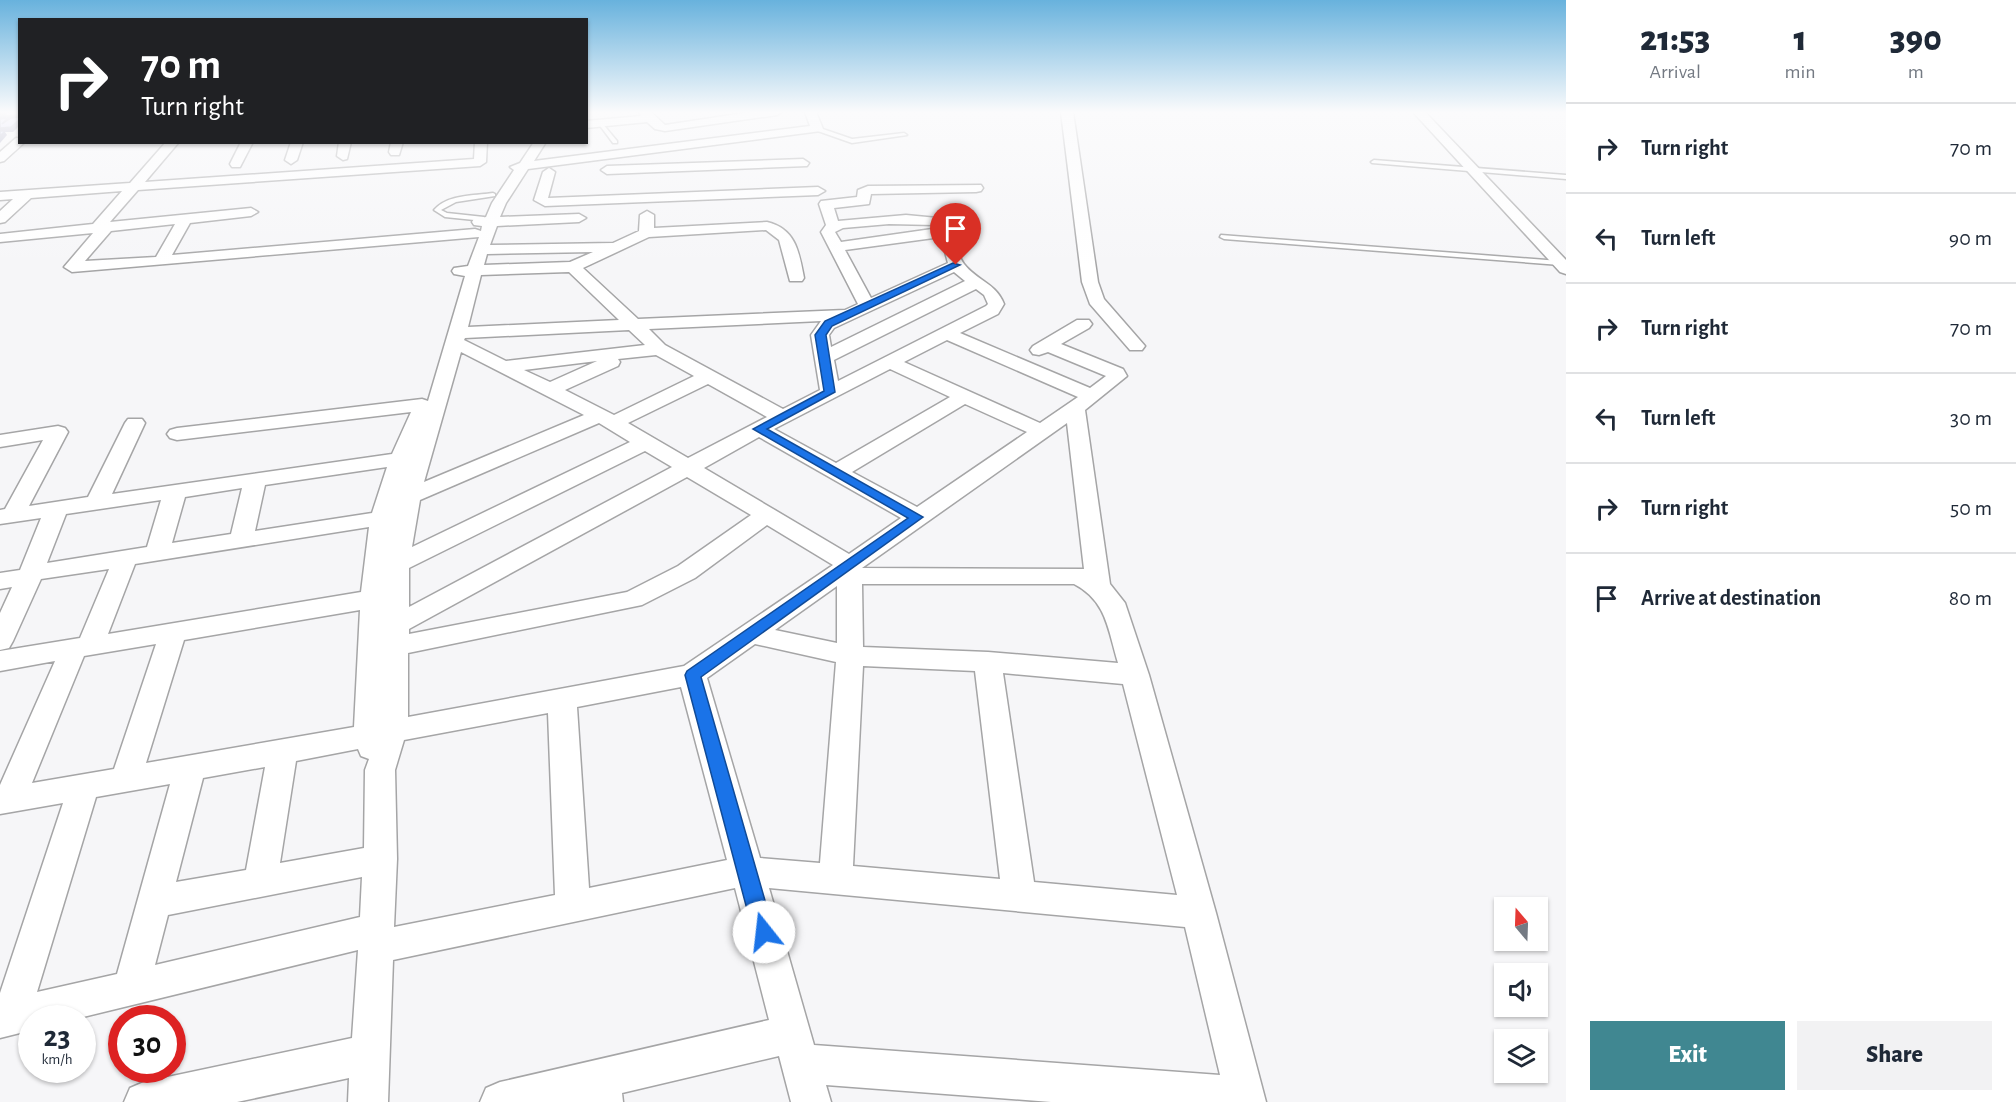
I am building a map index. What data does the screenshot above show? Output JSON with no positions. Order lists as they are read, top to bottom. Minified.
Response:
{"north":"top","page":{"eta":["21:53","Arrival","1","min","390","m"],"turn":["70 m","Turn right"],"list":[{"name":"Turn right","value":"70 m"},{"name":"Turn left","value":"90 m"},{"name":"Turn right","value":"70 m"},{"name":"Turn left","value":"30 m"},{"name":"Turn right","value":"50 m"},{"name":"Arrive at destination","value":"80 m"}],"speed":"23 km/h","limit":"30","buttons":["Exit","Share"]}}
